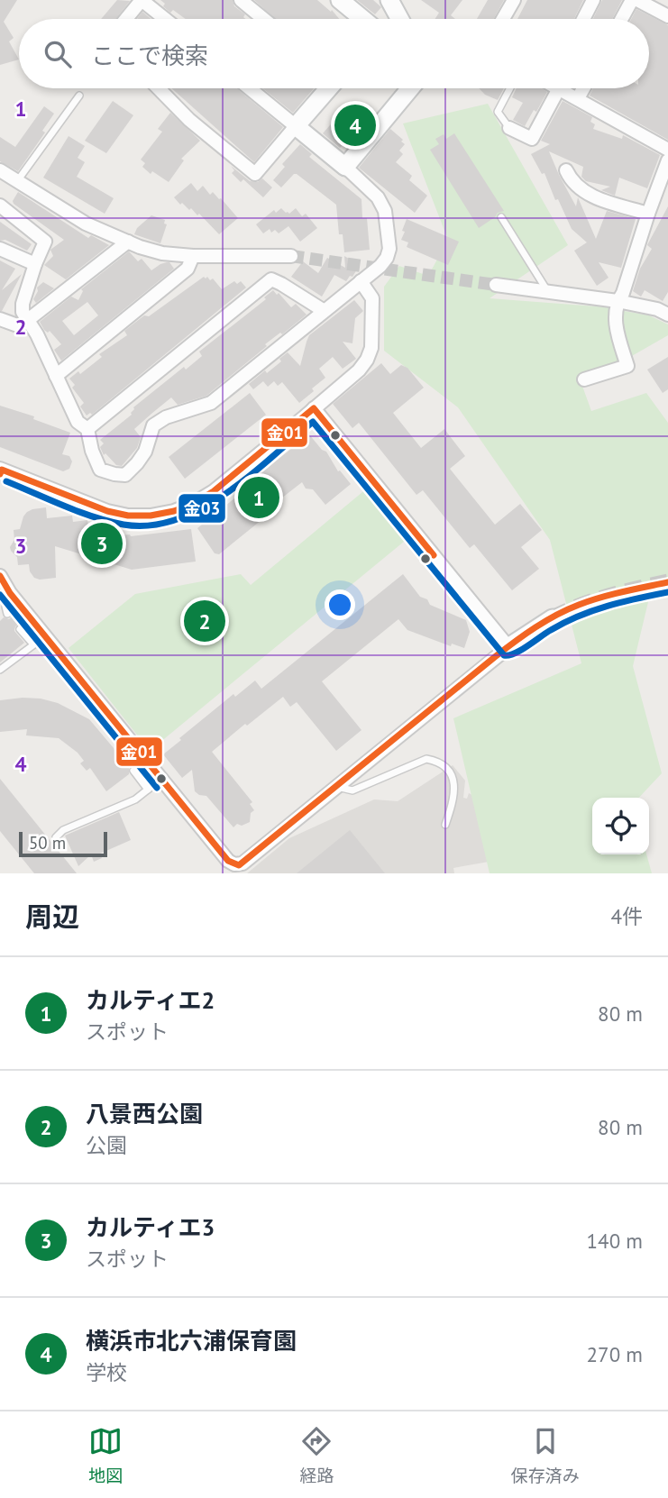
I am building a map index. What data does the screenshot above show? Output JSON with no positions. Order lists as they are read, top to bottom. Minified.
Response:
{"lines":["transit line 金01","transit line 金03"],"scale_bar":"50 m","page":{"search":"ここで検索","pins":["4","1","3","2"],"scale":"50 m","heading":["周辺","4件"],"list":[{"mark":"1","name":"カルティエ2","note":"スポット","value":"80 m"},{"mark":"2","name":"八景西公園","note":"公園","value":"80 m"},{"mark":"3","name":"カルティエ3","note":"スポット","value":"140 m"},{"mark":"4","name":"横浜市北六浦保育園","note":"学校","value":"270 m"}],"nav":["地図","経路","保存済み"]},"grid":{"rows":["1","2","3","4"]}}
